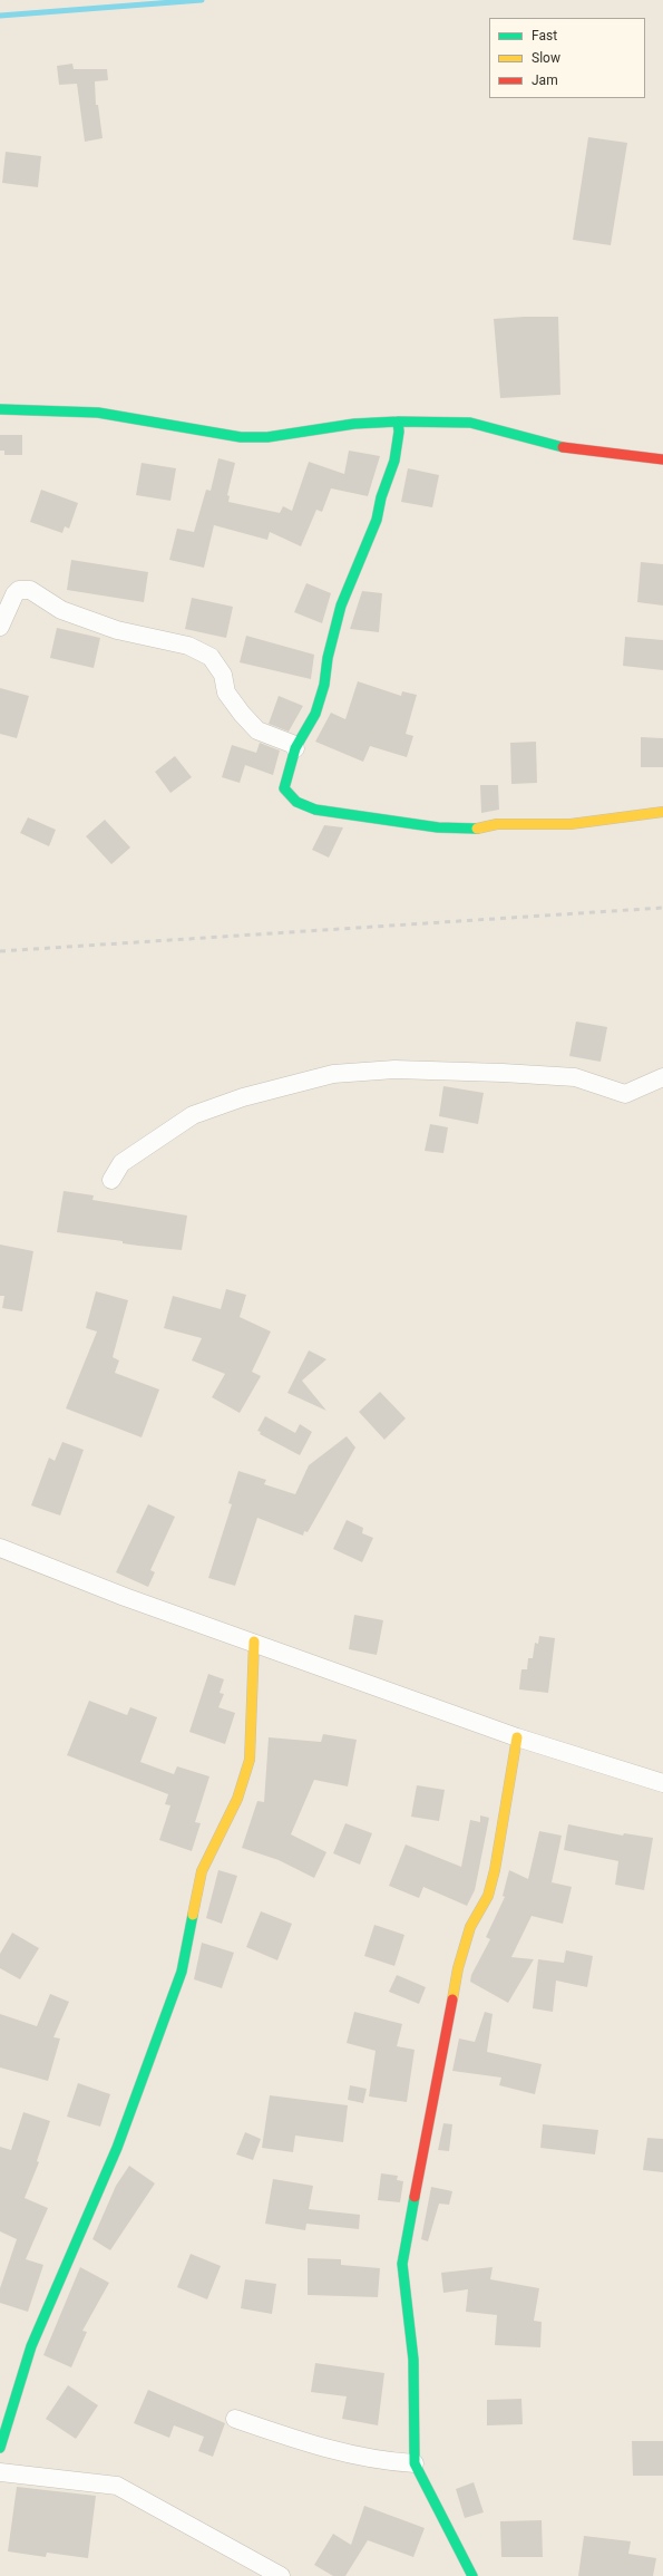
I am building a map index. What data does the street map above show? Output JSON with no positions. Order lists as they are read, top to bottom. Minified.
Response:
{"legend":["Fast","Slow","Jam"]}
